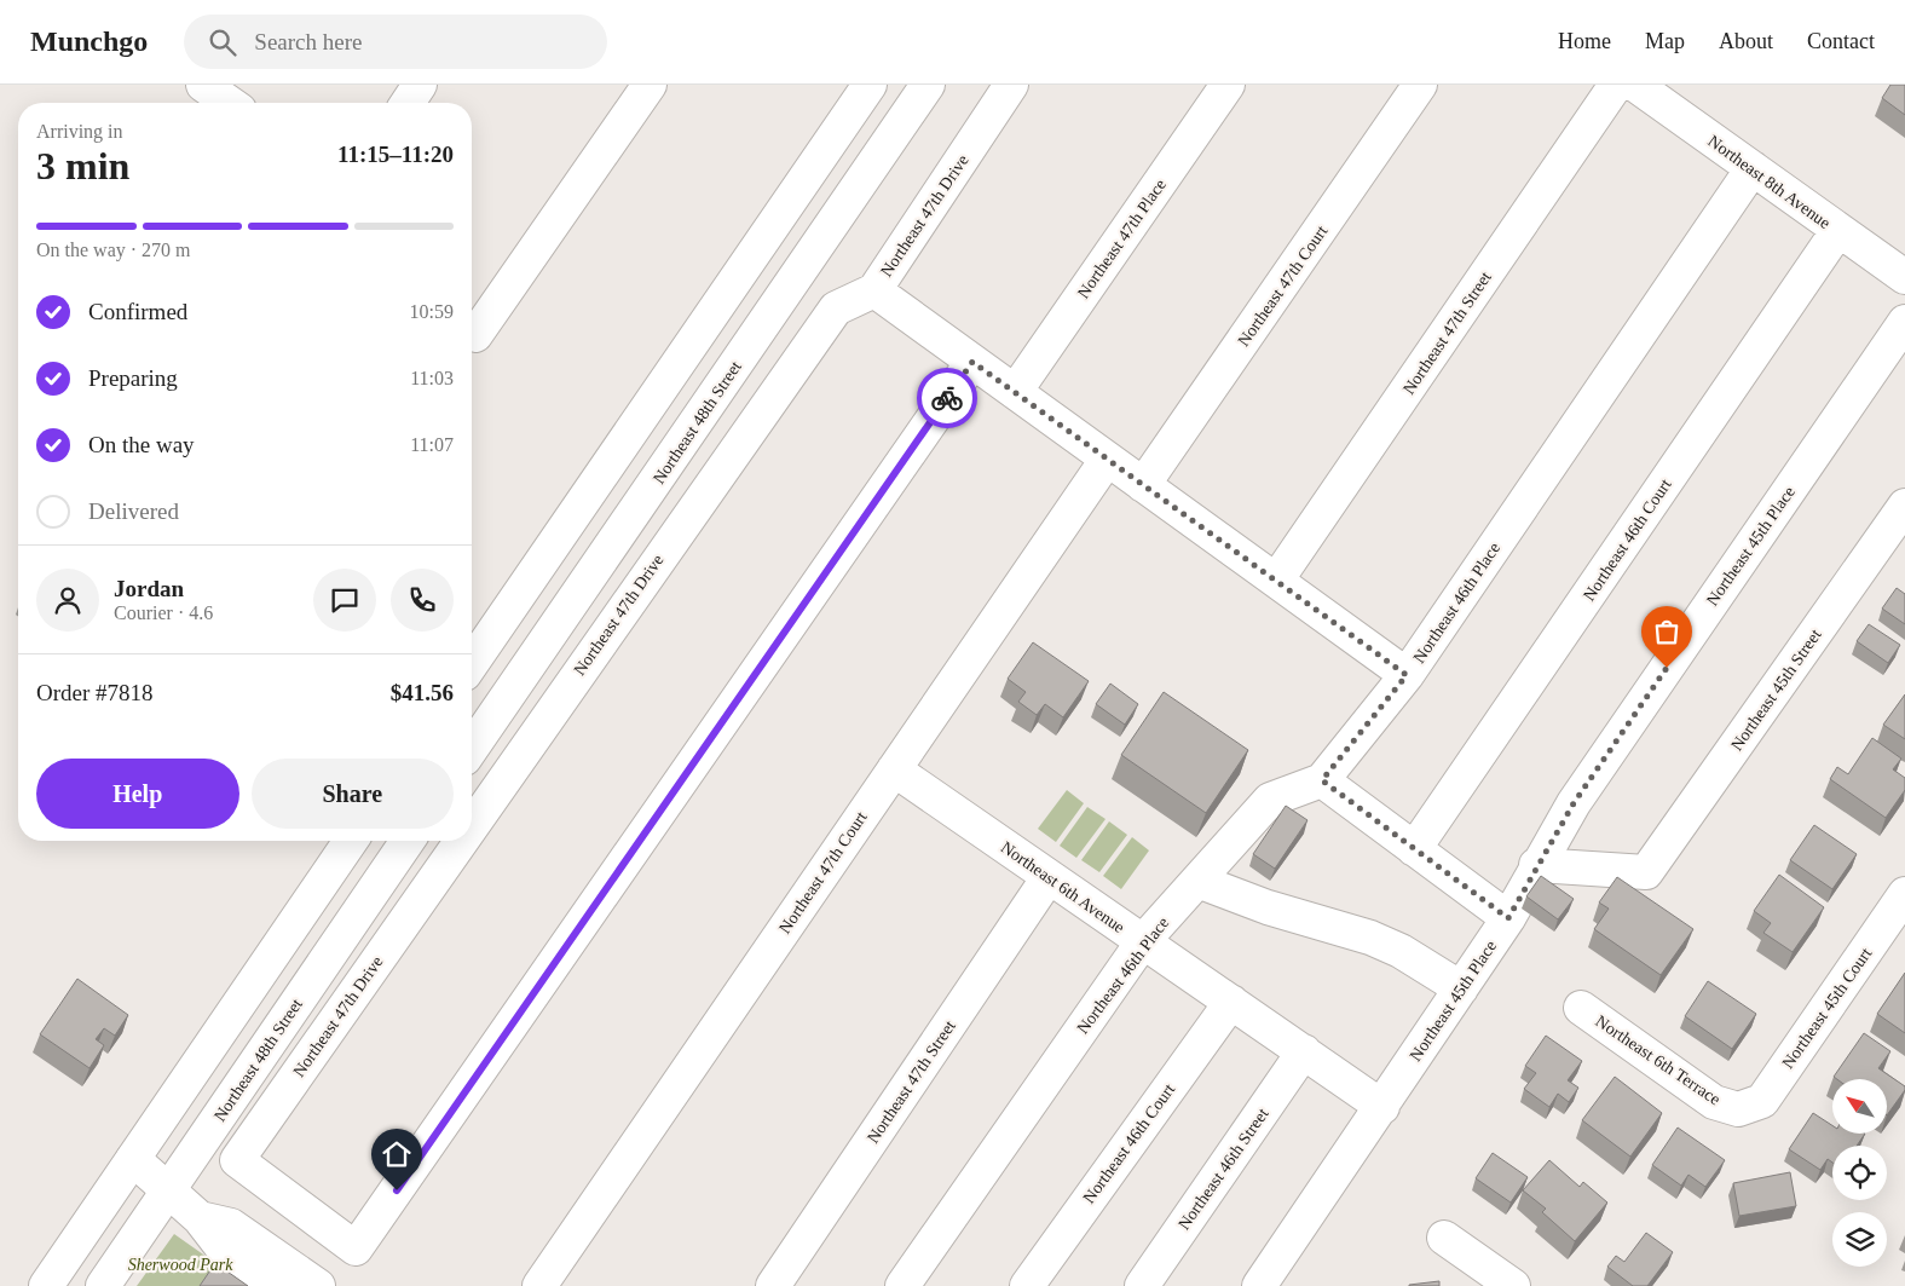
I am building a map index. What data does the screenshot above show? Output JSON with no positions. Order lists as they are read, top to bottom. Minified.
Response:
{"streets":{"street":["Northeast 8th Avenue","Northeast 47th Drive","Northeast 47th Place","Northeast 47th Court","Northeast 47th Street","Northeast 48th Street","Northeast 46th Court","Northeast 45th Place","Northeast 46th Place","Northeast 45th Street","Northeast 6th Avenue","Northeast 45th Court","Northeast 6th Terrace","Northeast 46th Street"]},"crossings":[["Northeast 8th Avenue","Northeast 46th Court"],["Northeast 8th Avenue","Northeast 46th Place"],["Northeast 47th Court","Northeast 6th Avenue"],["Northeast 47th Street","Northeast 6th Avenue"],["Northeast 46th Court","Northeast 6th Avenue"],["Northeast 45th Place","Northeast 45th Street"],["Northeast 45th Place","Northeast 6th Avenue"],["Northeast 46th Place","Northeast 6th Avenue"],["Northeast 6th Avenue","Northeast 46th Street"],["Northeast 45th Court","Northeast 6th Terrace"]],"parks":["Sherwood Park"],"north":"top left","page":{"header":"Munchgo","search":"Search here","nav":["Home","Map","About","Contact"],"heading":["3 min","Arriving in","11:15–11:20"],"panel":["Jordan","Courier · 4.6","Order #7818","$41.56"],"bar":"On the way · 270 m","list":[["Confirmed","10:59"],["Preparing","11:03"],["On the way","11:07"],"Delivered"],"buttons":["Help","Share"]}}
